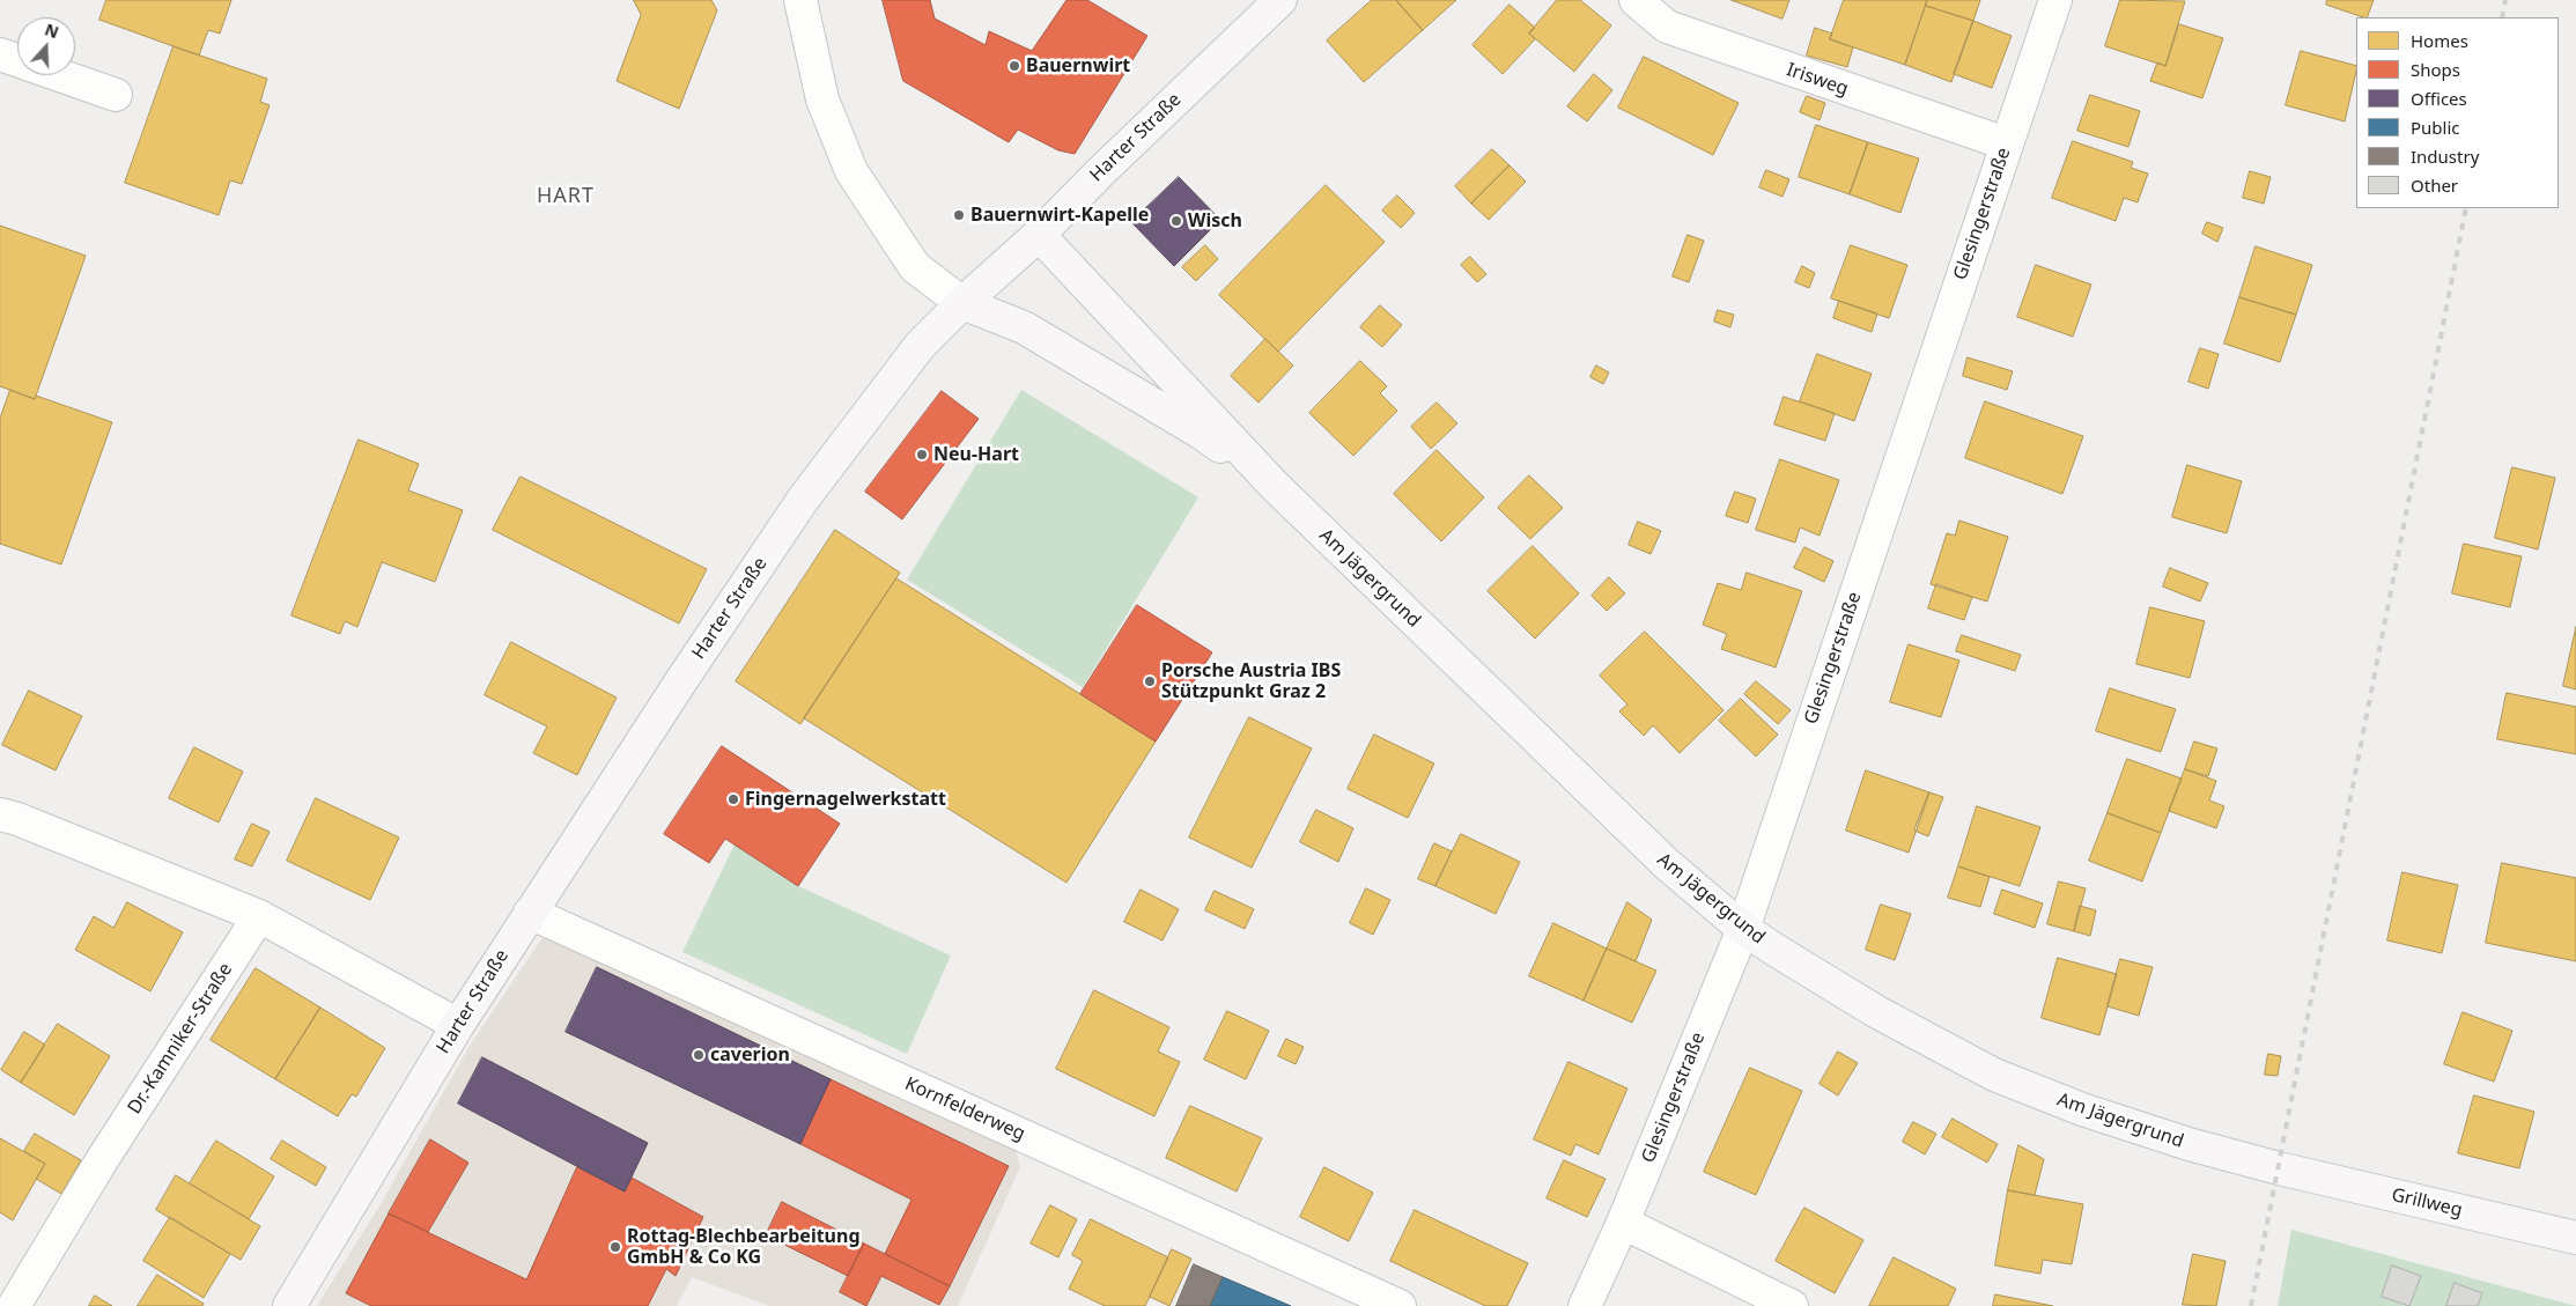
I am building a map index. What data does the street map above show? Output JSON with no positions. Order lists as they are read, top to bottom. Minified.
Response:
{"streets":{"main road":["Harter Straße","Am Jägergrund","Grillweg"],"street":["Irisweg","Glesingerstraße","Dr.-Kamniker-Straße","Kornfelderweg"]},"crossings":[["Irisweg","Glesingerstraße"],["Harter Straße","Am Jägergrund"],["Harter Straße","Kornfelderweg"],["Glesingerstraße","Am Jägergrund"],["Am Jägergrund","Grillweg"]],"districts":["HART"],"places":["Bauernwirt","Bauernwirt-Kapelle","Wisch","Neu-Hart","Porsche Austria IBS Stützpunkt Graz 2","Fingernagelwerkstatt","caverion","Rottag-Blechbearbeitung GmbH & Co KG"],"legend":["Homes","Shops","Offices","Public","Industry","Other"],"north":"top"}
